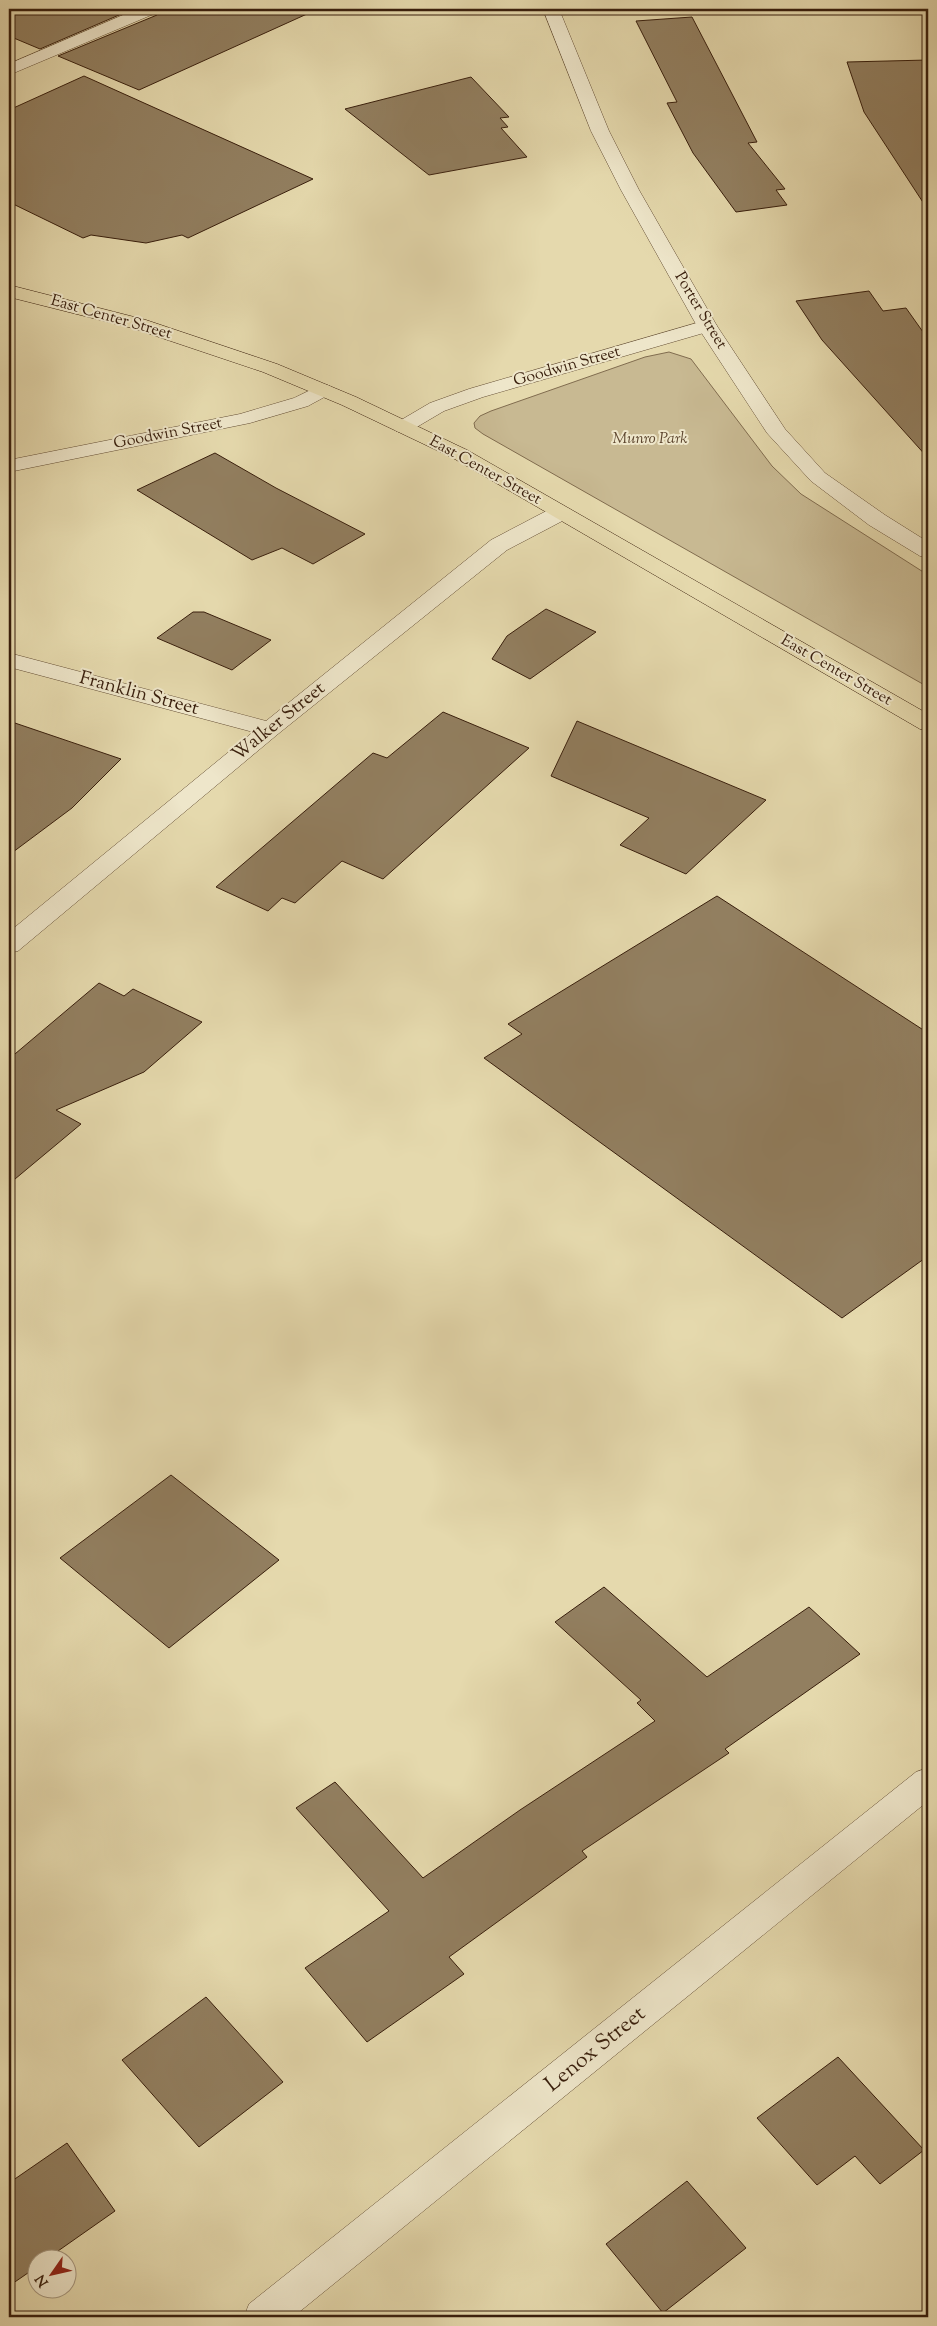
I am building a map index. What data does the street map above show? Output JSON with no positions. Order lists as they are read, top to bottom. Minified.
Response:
{"streets":{"main road":["East Center Street"],"street":["Porter Street","Goodwin Street","Franklin Street","Walker Street","Lenox Street"]},"crossings":[["Porter Street","Goodwin Street"],["East Center Street","Goodwin Street"],["East Center Street","Walker Street"],["Franklin Street","Walker Street"]],"parks":["Munro Park"],"north":"bottom left"}
